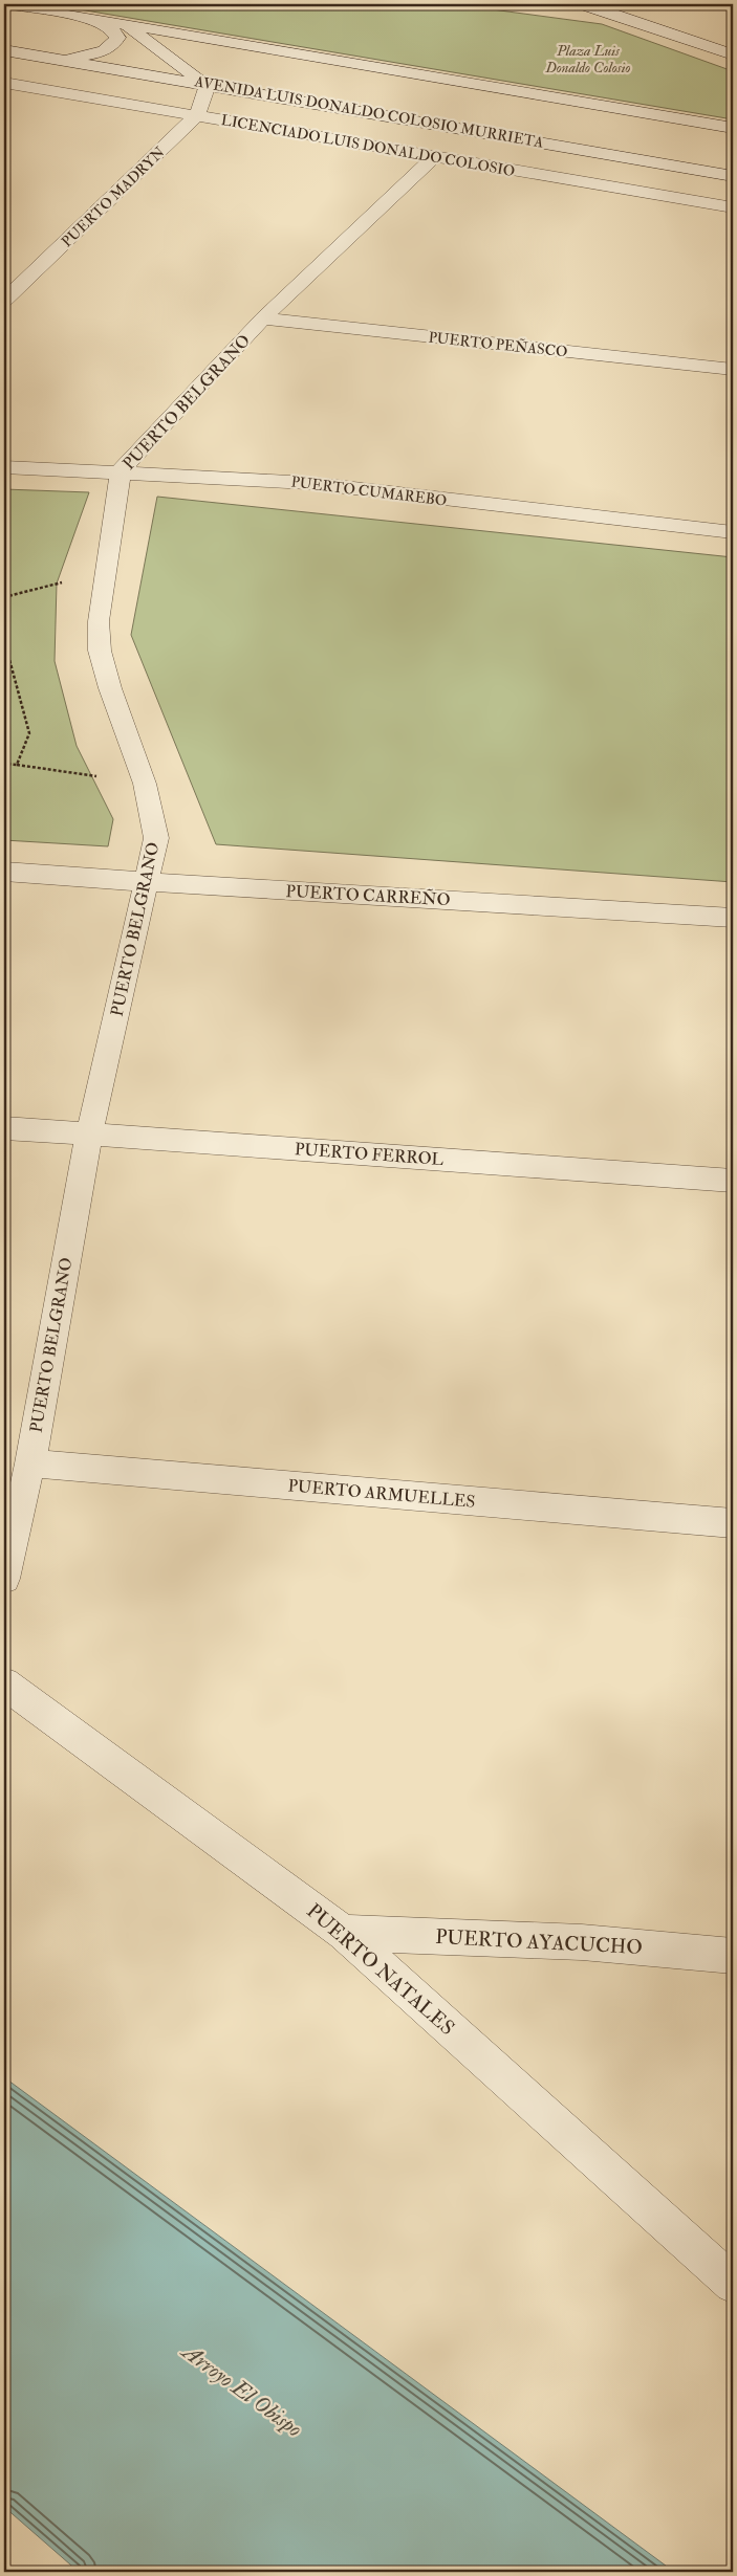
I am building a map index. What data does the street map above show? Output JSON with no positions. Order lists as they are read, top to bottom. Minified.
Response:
{"streets":{"street":["AVENIDA LUIS DONALDO COLOSIO MURRIETA","LICENCIADO LUIS DONALDO COLOSIO","PUERTO MADRYN","PUERTO PEÑASCO","PUERTO BELGRANO","PUERTO CUMAREBO","PUERTO CARREÑO","PUERTO FERROL","PUERTO ARMUELLES","PUERTO AYACUCHO","PUERTO NATALES"]},"crossings":[["AVENIDA LUIS DONALDO COLOSIO MURRIETA","PUERTO MADRYN"],["LICENCIADO LUIS DONALDO COLOSIO","PUERTO MADRYN"],["LICENCIADO LUIS DONALDO COLOSIO","PUERTO BELGRANO"],["PUERTO PEÑASCO","PUERTO BELGRANO"],["PUERTO BELGRANO","PUERTO CUMAREBO"],["PUERTO BELGRANO","PUERTO CARREÑO"],["PUERTO BELGRANO","PUERTO FERROL"],["PUERTO BELGRANO","PUERTO ARMUELLES"],["PUERTO AYACUCHO","PUERTO NATALES"]],"water":["Arroyo El Obispo"],"parks":["Plaza Luis Donaldo Colosio"]}
